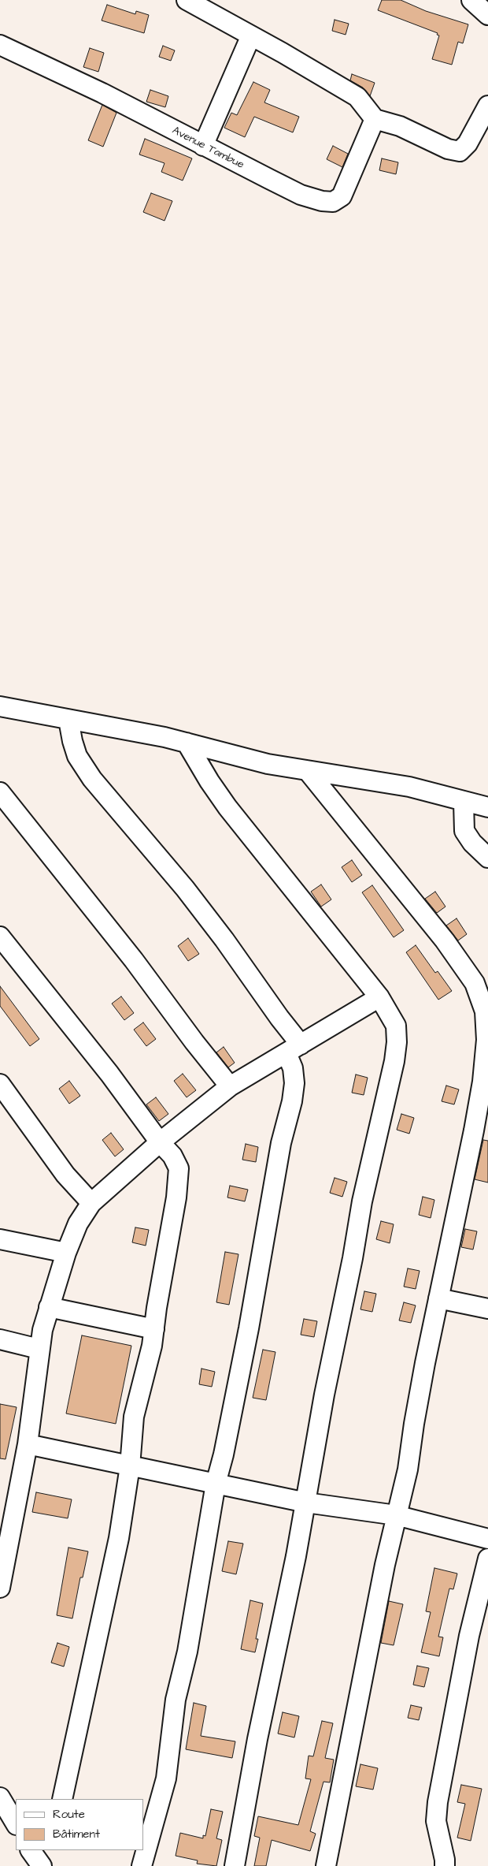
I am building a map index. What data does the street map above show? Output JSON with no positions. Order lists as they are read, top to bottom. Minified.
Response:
{"streets":{"street":["Avenue Tambue"]},"legend":["Route","Bâtiment"]}
